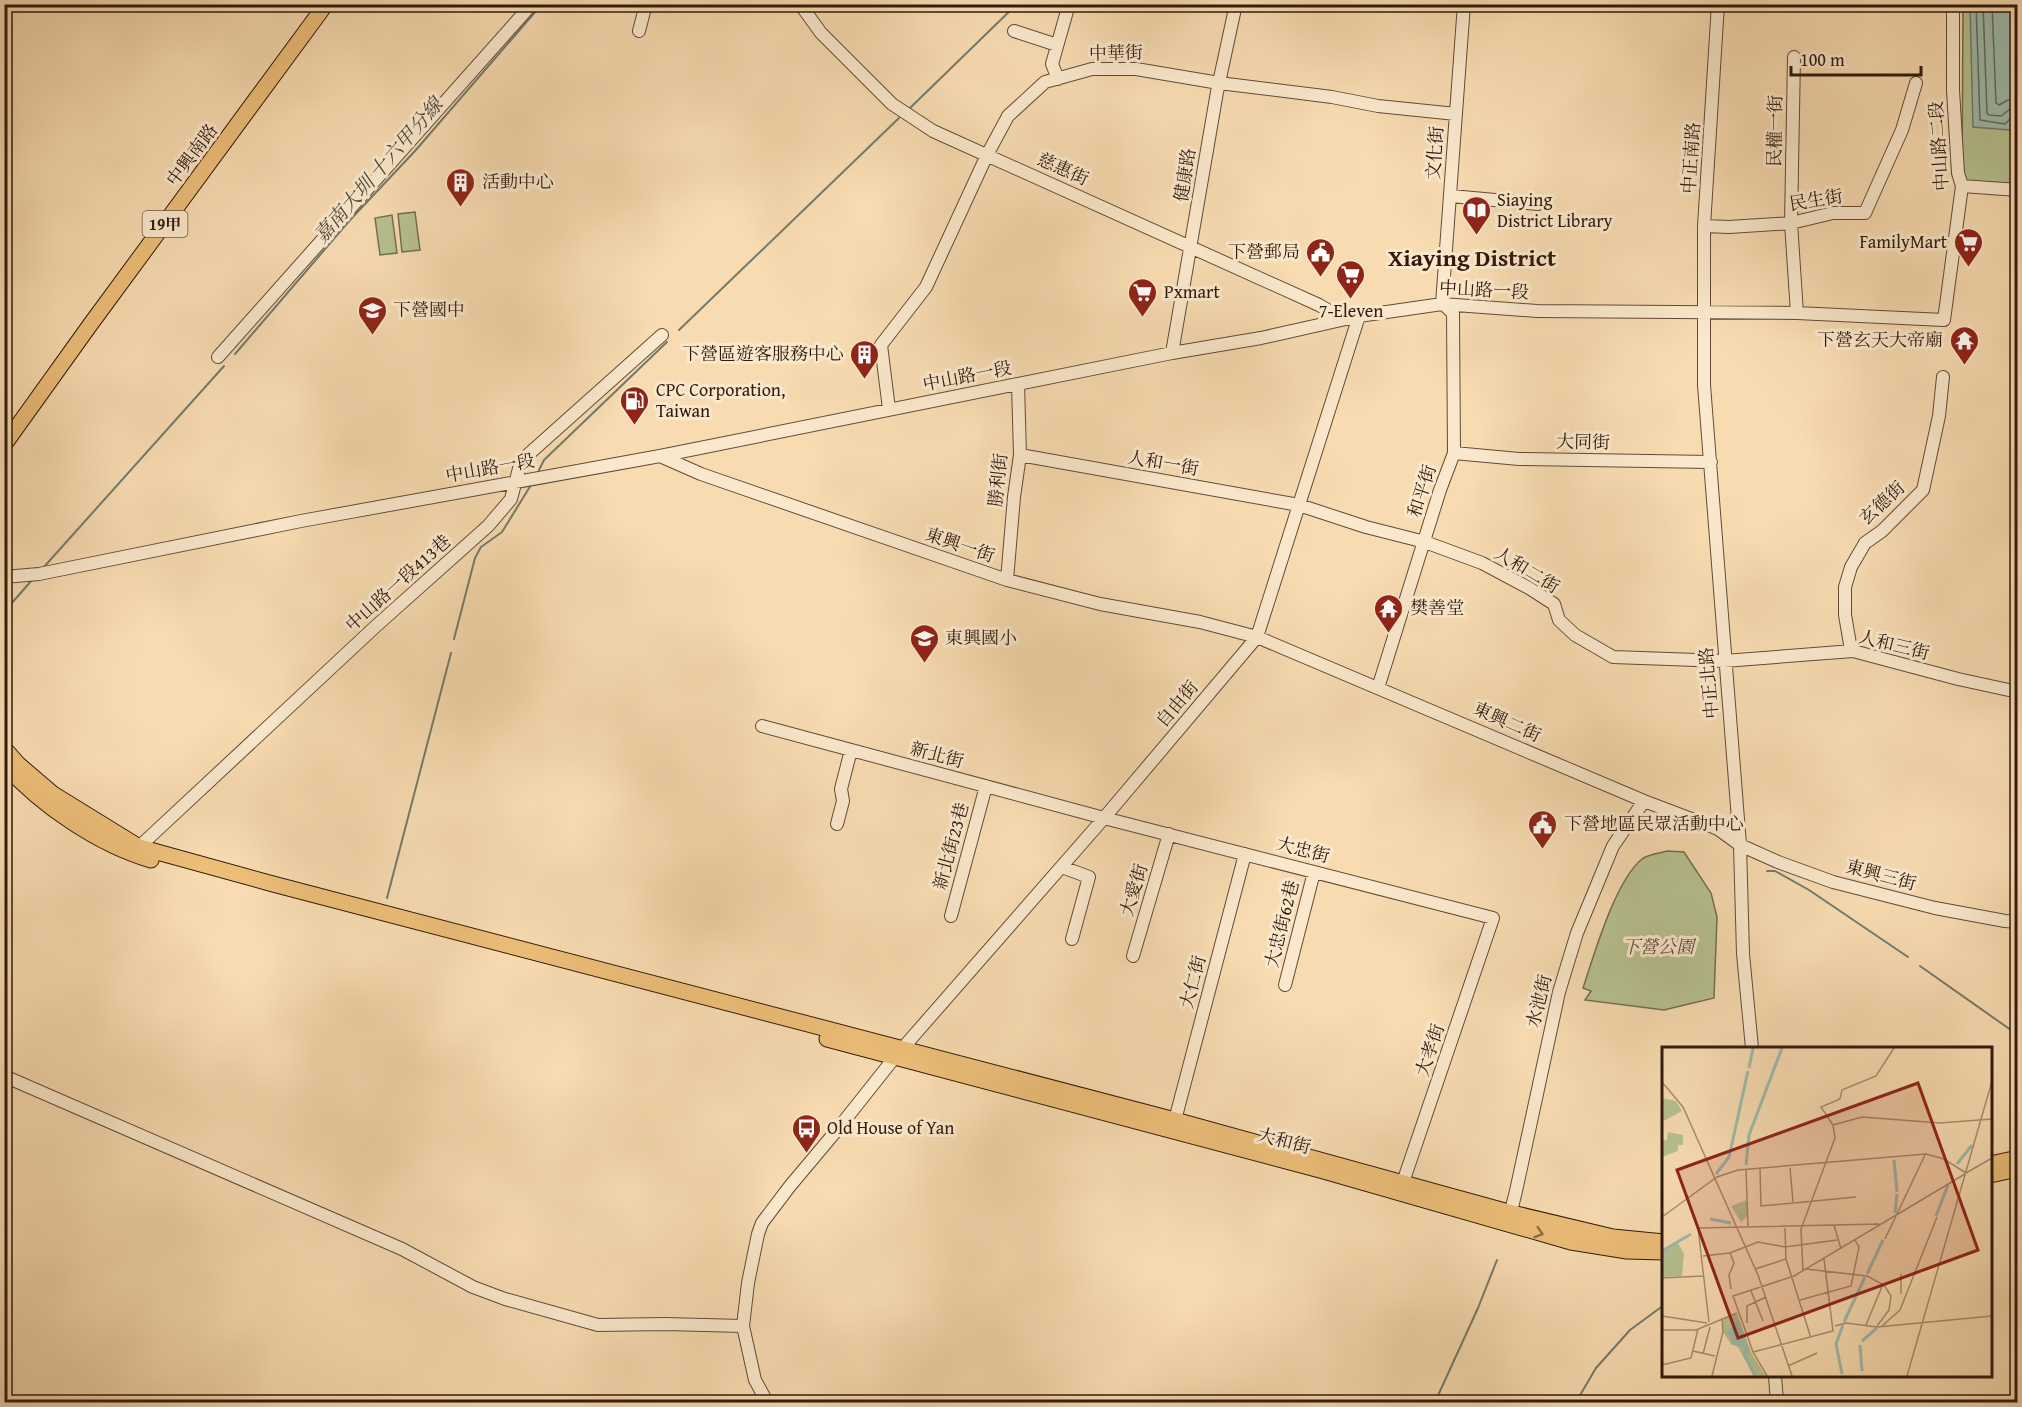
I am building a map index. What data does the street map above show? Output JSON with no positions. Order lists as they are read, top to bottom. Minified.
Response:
{"streets":{"main road":["中興南路","19甲","大和街"],"street":["中華街","民權一街","中山路二段","文化街","中正南路","慈惠街","健康路","民生街","中山路一段","大同街","人和一街","勝利街","和平街","玄德街","東興一街","人和二街","中山路一段413巷","人和三街","中正北路","自由街","東興二街","新北街","新北街23巷","大忠街","東興三街","大愛街","大忠街62巷","大仁街","水池街","大孝街"]},"crossings":[["中華街","文化街"],["中華街","慈惠街"],["中華街","健康路"],["中華街","中山路一段"],["民權一街","民生街"],["民權一街","中山路一段"],["中山路二段","中山路一段"],["文化街","中山路一段"],["文化街","和平街"],["中正南路","民生街"],["中正南路","中山路一段"],["中正南路","中正北路"],["慈惠街","健康路"],["慈惠街","中山路一段"],["健康路","中山路一段"],["中山路一段","勝利街"],["中山路一段","和平街"],["中山路一段","東興一街"],["中山路一段","中山路一段413巷"],["中山路一段","中正北路"],["中山路一段","自由街"],["大同街","和平街"],["大同街","中正北路"],["人和一街","勝利街"],["人和一街","人和二街"],["人和一街","自由街"],["勝利街","東興一街"],["和平街","人和二街"],["和平街","東興二街"],["玄德街","人和三街"],["東興一街","自由街"],["東興一街","東興二街"],["人和二街","人和三街"],["人和二街","中正北路"],["人和二街","自由街"],["人和三街","中正北路"],["中正北路","東興二街"],["中正北路","東興三街"],["自由街","東興二街"],["自由街","新北街"],["自由街","大忠街"],["自由街","大和街"],["東興二街","東興三街"],["東興二街","水池街"],["新北街","新北街23巷"],["新北街","大忠街"],["大忠街","大愛街"],["大忠街","大忠街62巷"],["大忠街","大仁街"],["大忠街","大孝街"],["大仁街","大和街"],["水池街","大和街"],["大孝街","大和街"]],"districts":["Xiaying District"],"water":["嘉南大圳 十六甲分線"],"parks":["下營公園"],"places":{"building":["活動中心","下營區遊客服務中心"],"library":["Siaying District Library"],"supermarket":["FamilyMart","7-Eleven","Pxmart"],"public building":["下營郵局","下營地區民眾活動中心"],"school or university":["下營國中","東興國小"],"temple":["下營玄天大帝廟","樊善堂"],"fuel station":["CPC Corporation, Taiwan"],"bus stop":["Old House of Yan"]},"scale_bar":"100 m"}
